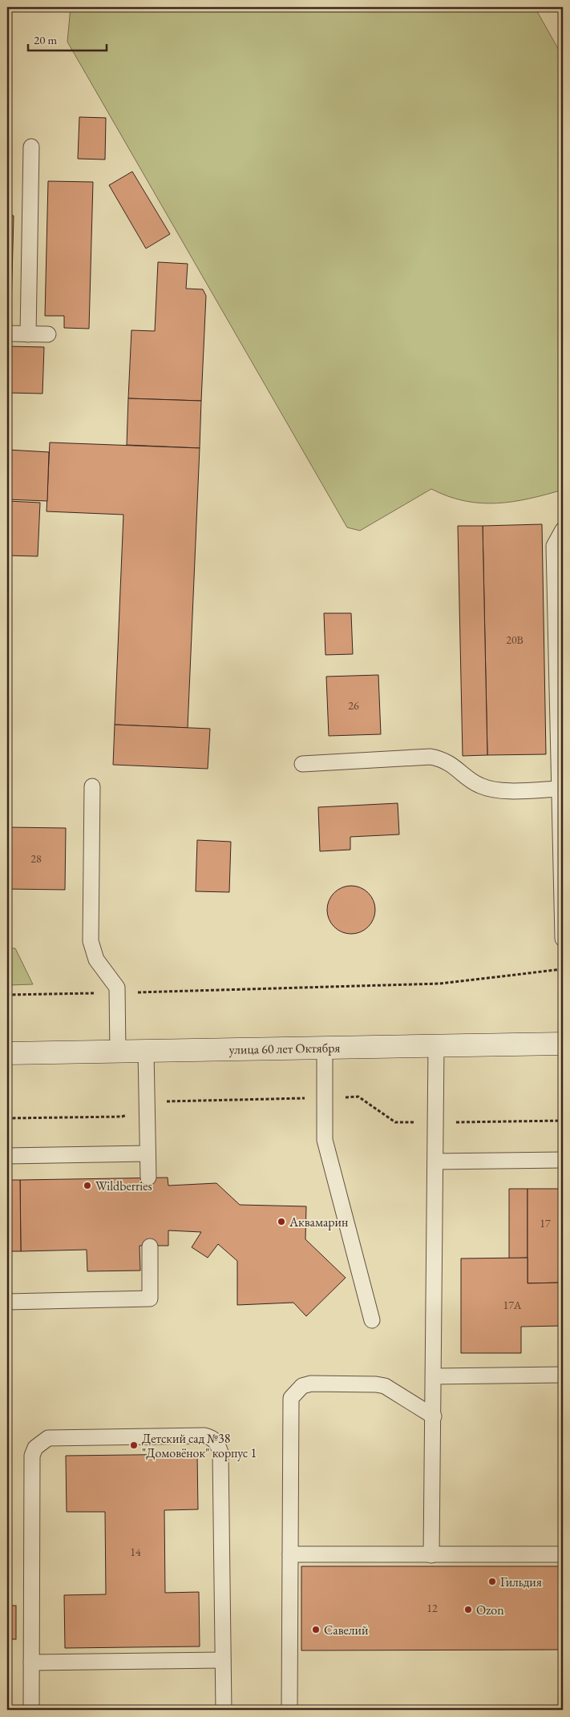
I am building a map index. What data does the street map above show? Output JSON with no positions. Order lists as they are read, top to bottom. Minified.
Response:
{"streets":{"main road":["улица 60 лет Октября"]},"places":["Wildberries","Аквамарин","Детский сад №38 \"Домовёнок\" корпус 1","Гильдия","Ozon","Савелий"],"house_numbers":["20В","26","28","17","17А","14","12"],"scale_bar":"20 m"}
